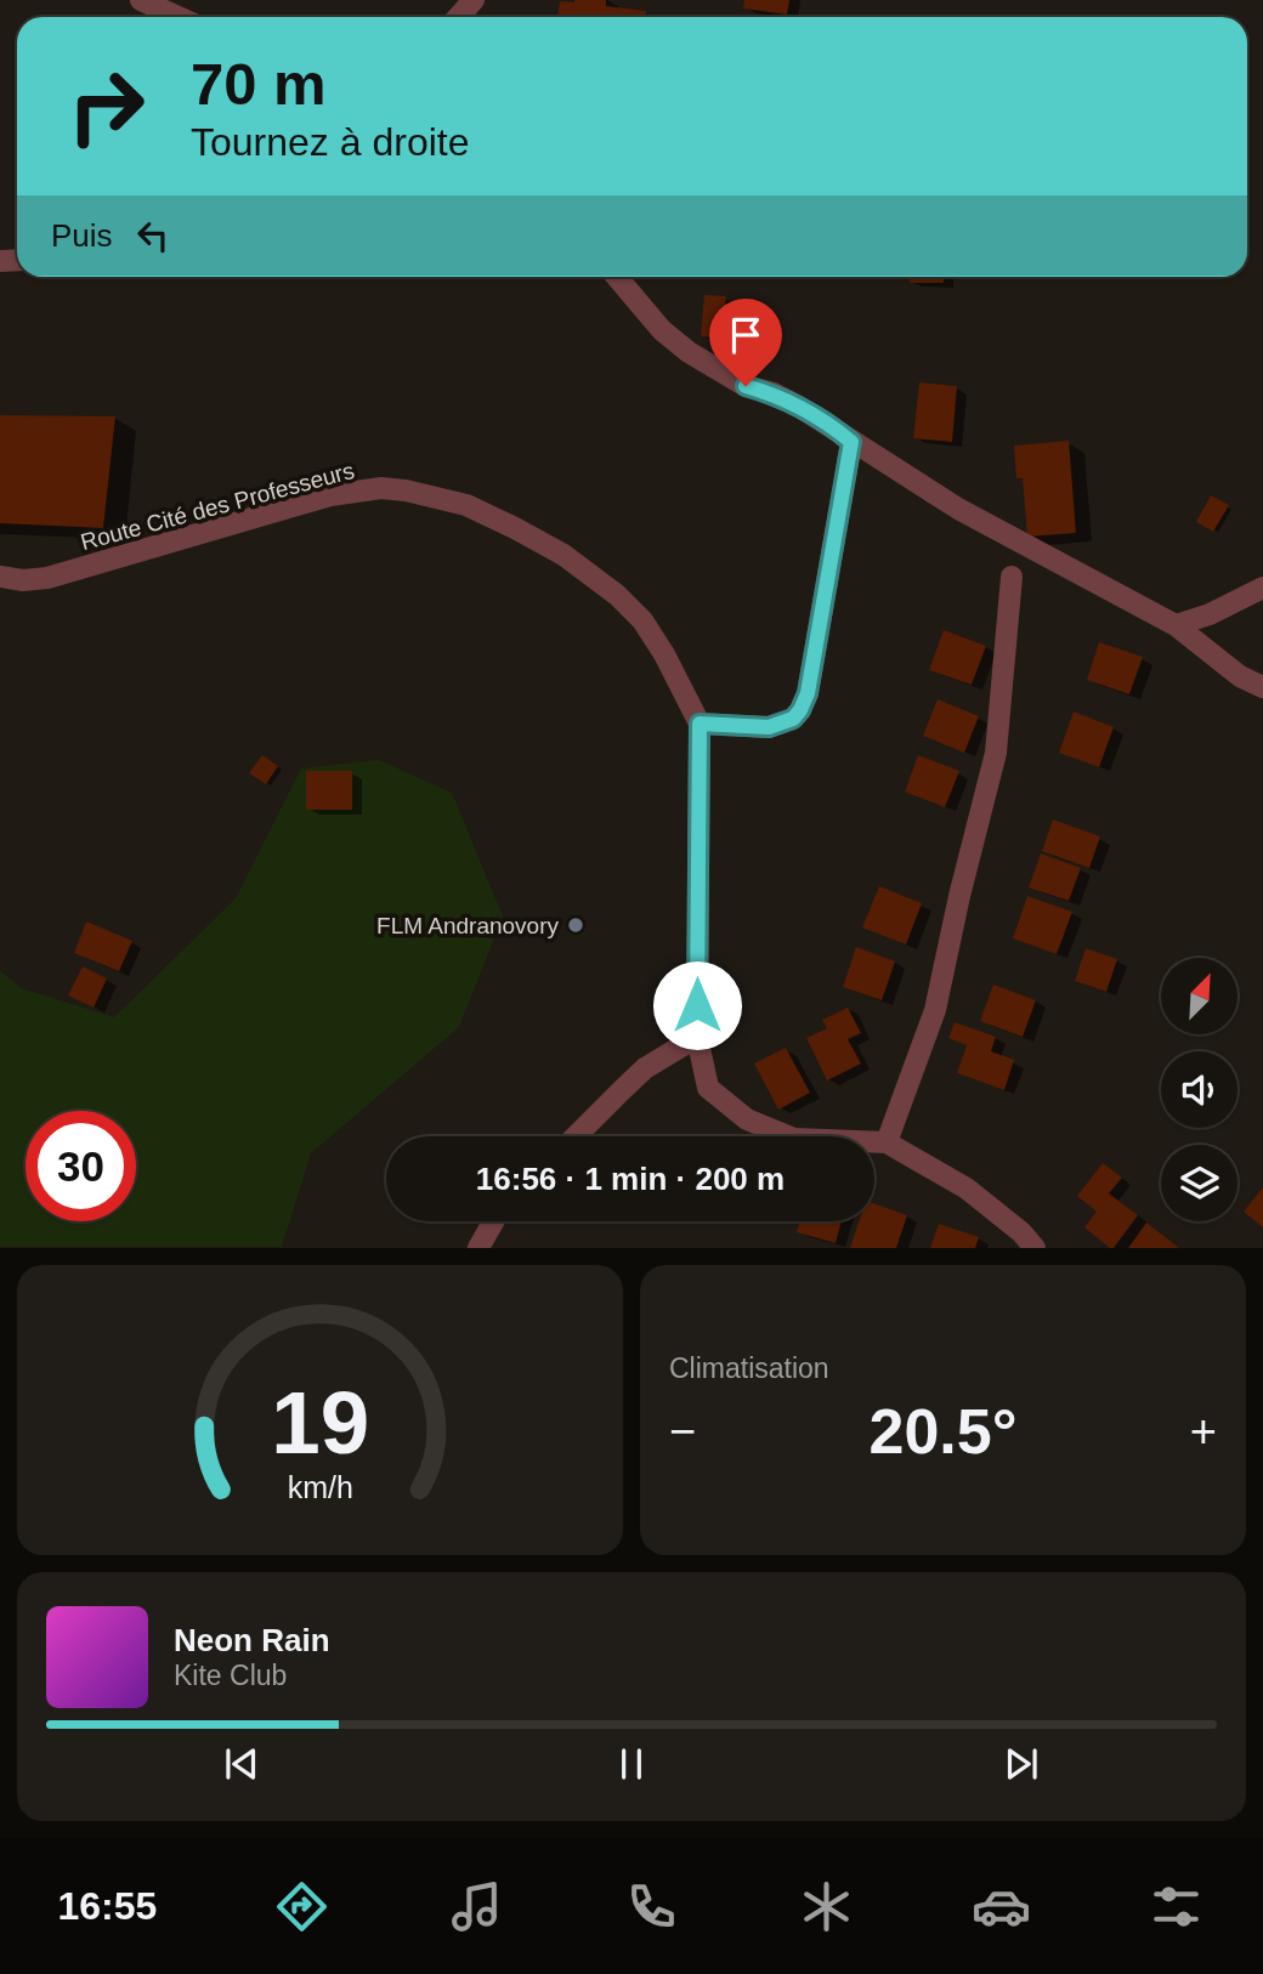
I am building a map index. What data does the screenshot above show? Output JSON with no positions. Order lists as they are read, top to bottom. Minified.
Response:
{"streets":{"street":["Route Cité des Professeurs"]},"places":["FLM Andranovory"],"north":"top right","page":{"turn":["70 m","Tournez à droite"],"then":"Puis","limit":"30","trip":"16:56 · 1 min · 200 m","tile":"Climatisation","heat":["−","20.5°","+"],"song":["Neon Rain","Kite Club"],"tabs":"16:55","gauge":["19","km/h"]}}
